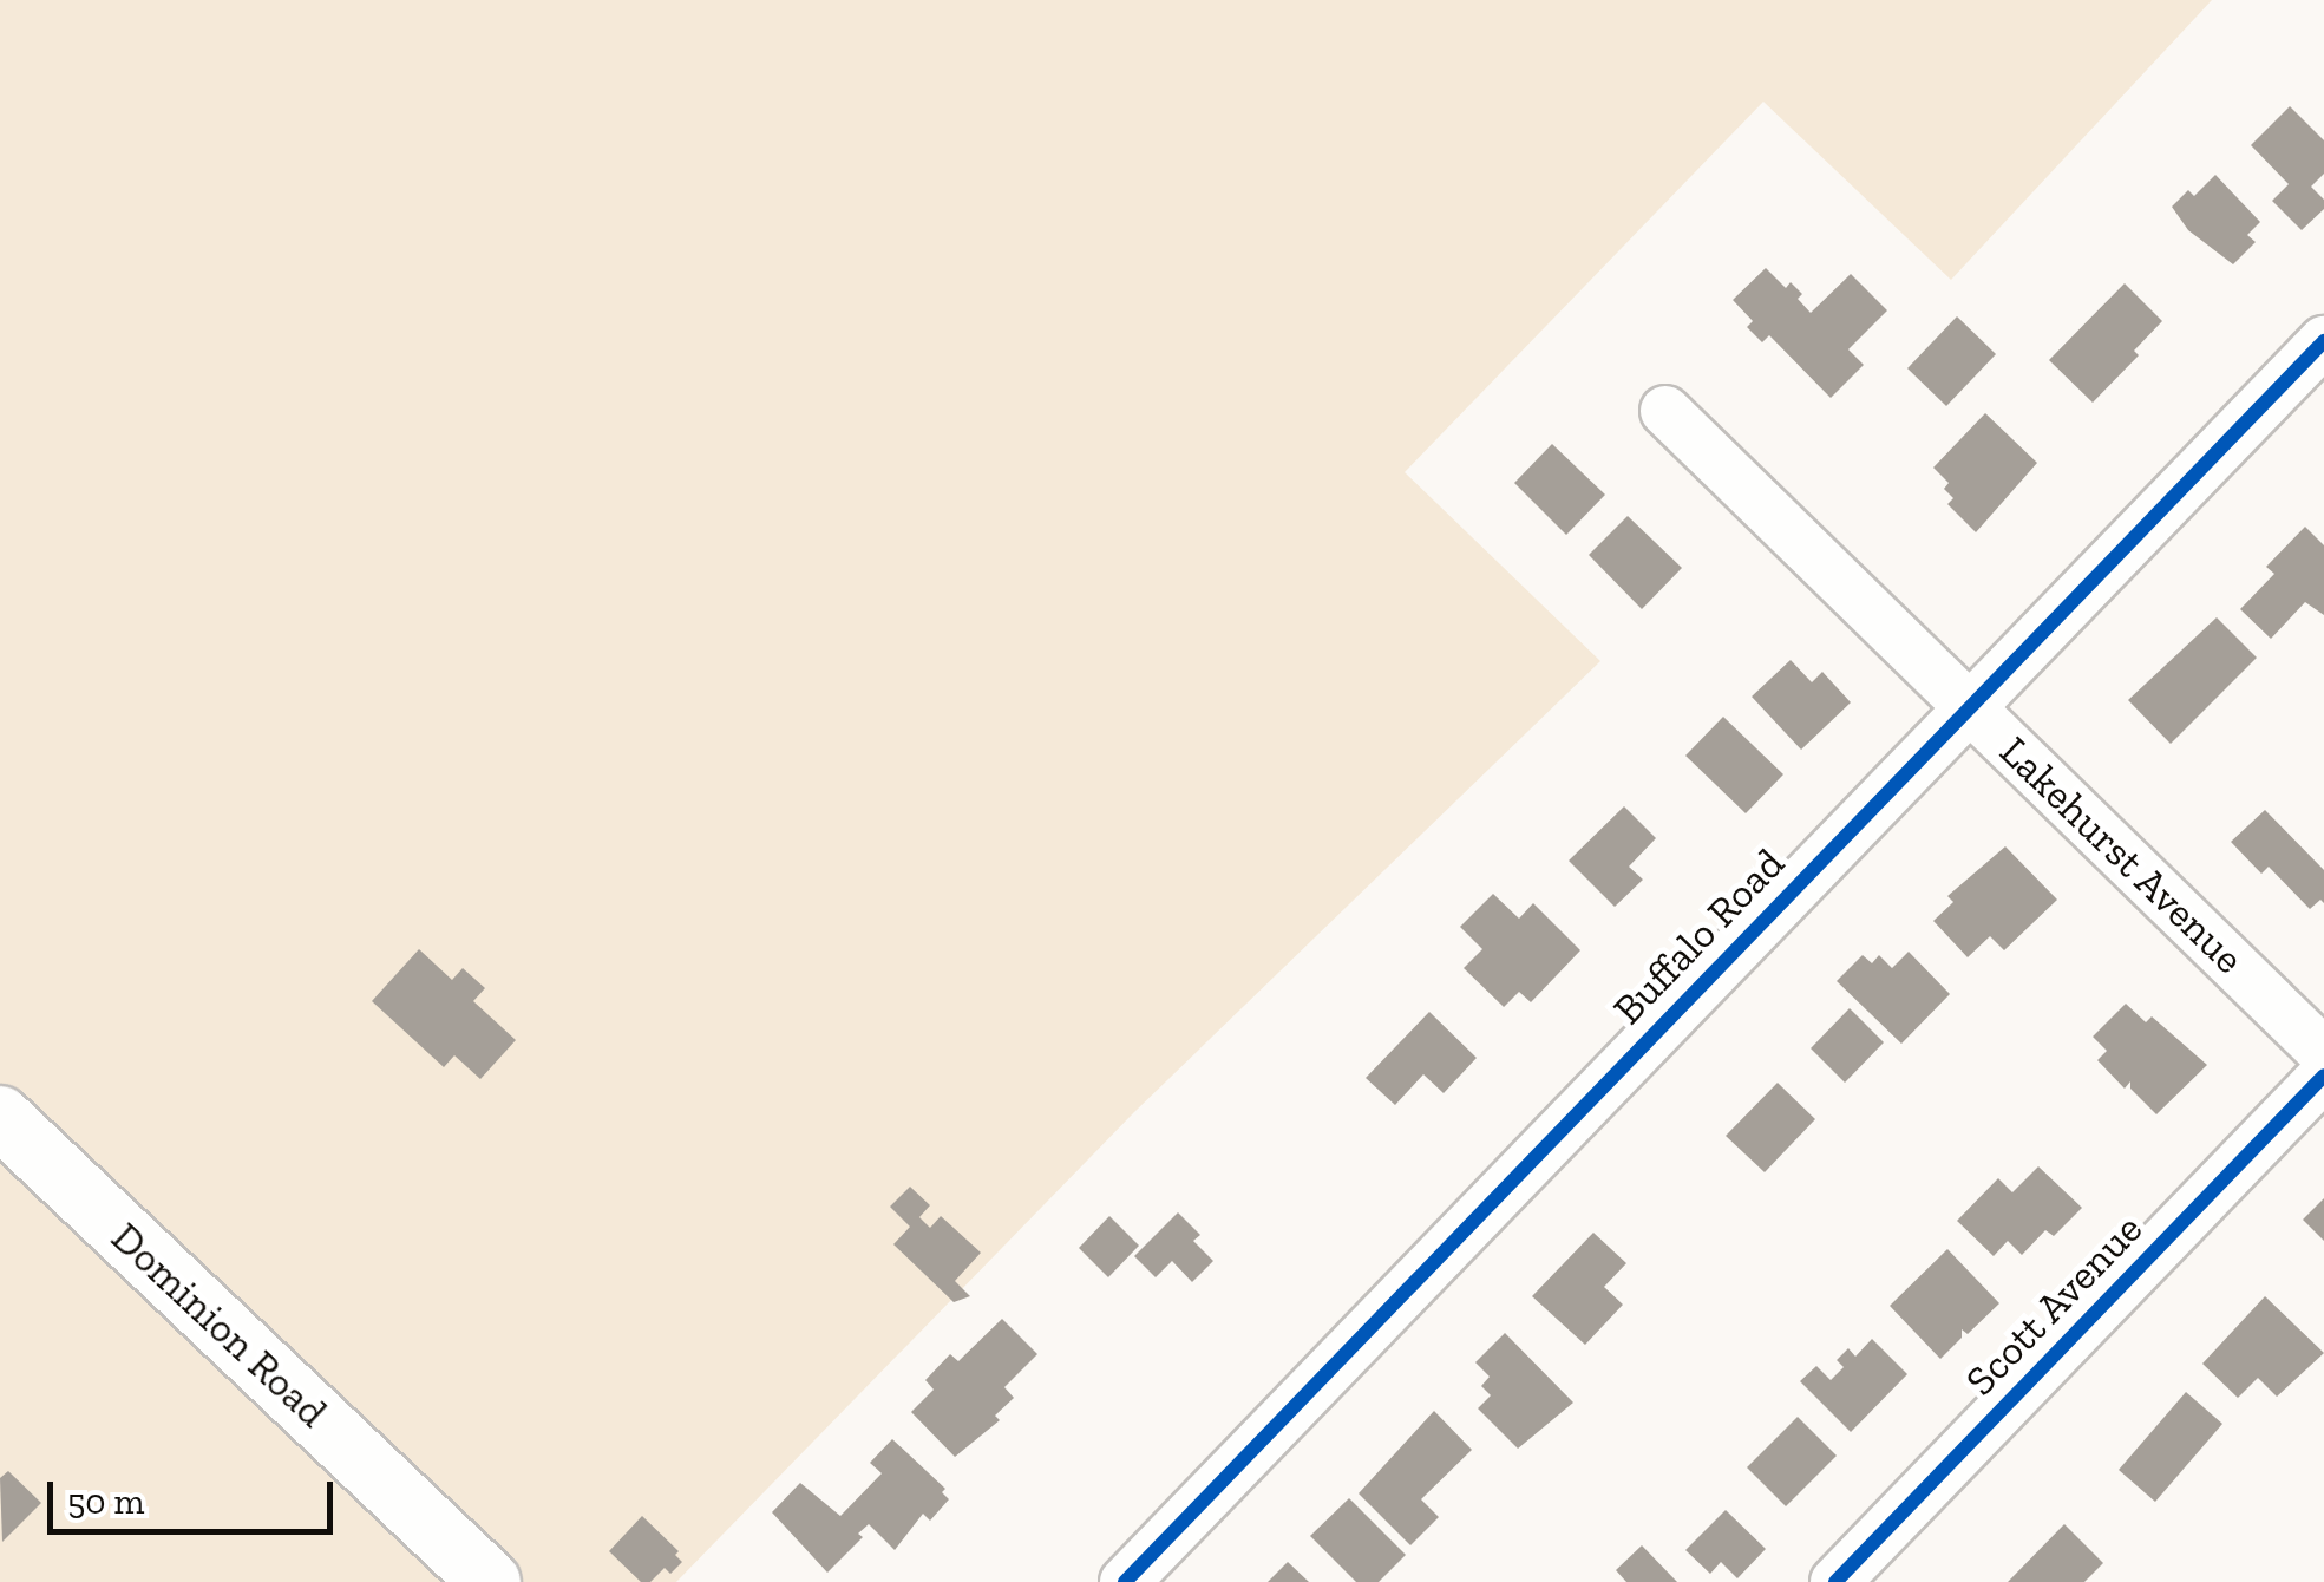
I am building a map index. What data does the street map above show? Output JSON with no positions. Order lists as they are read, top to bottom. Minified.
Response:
{"streets":{"main road":["Dominion Road"],"street":["Lakehurst Avenue","Buffalo Road","Scott Avenue"]},"crossings":[["Lakehurst Avenue","Buffalo Road"]],"scale_bar":"50 m"}
